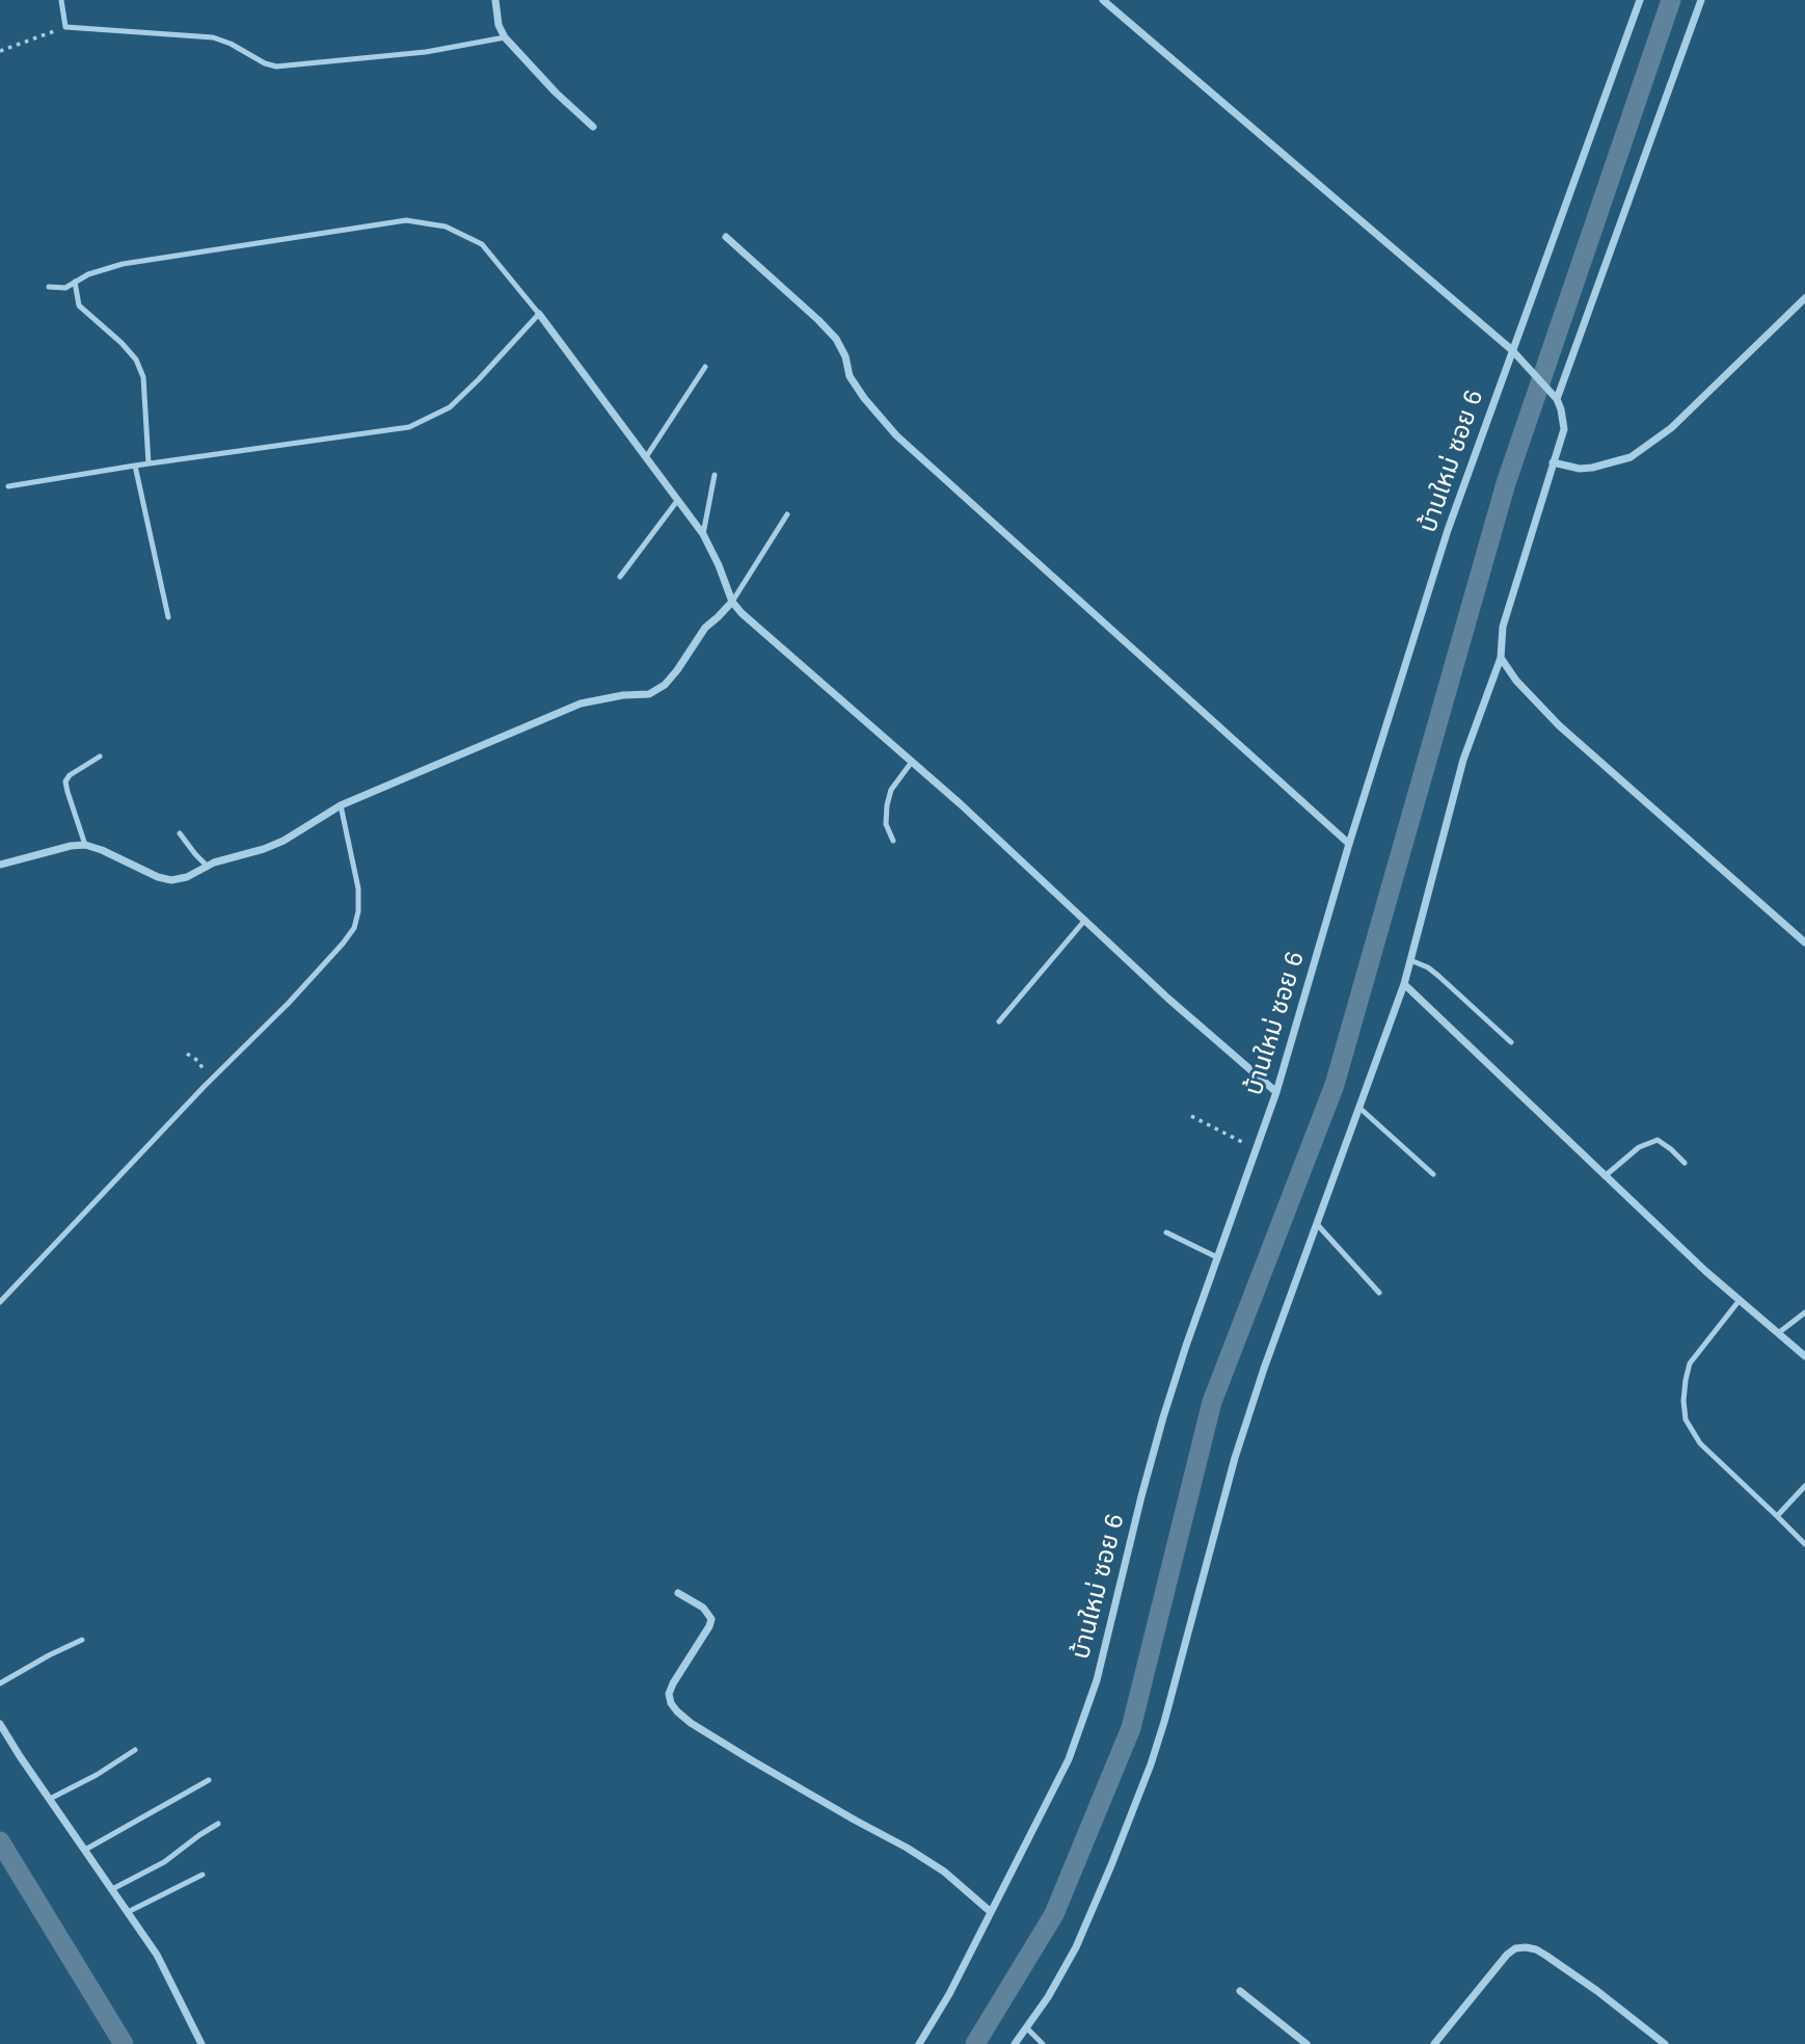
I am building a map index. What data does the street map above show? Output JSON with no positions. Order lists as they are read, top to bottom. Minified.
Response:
{"streets":{"street":["บ้านใหม่ ซอย 6"]}}
